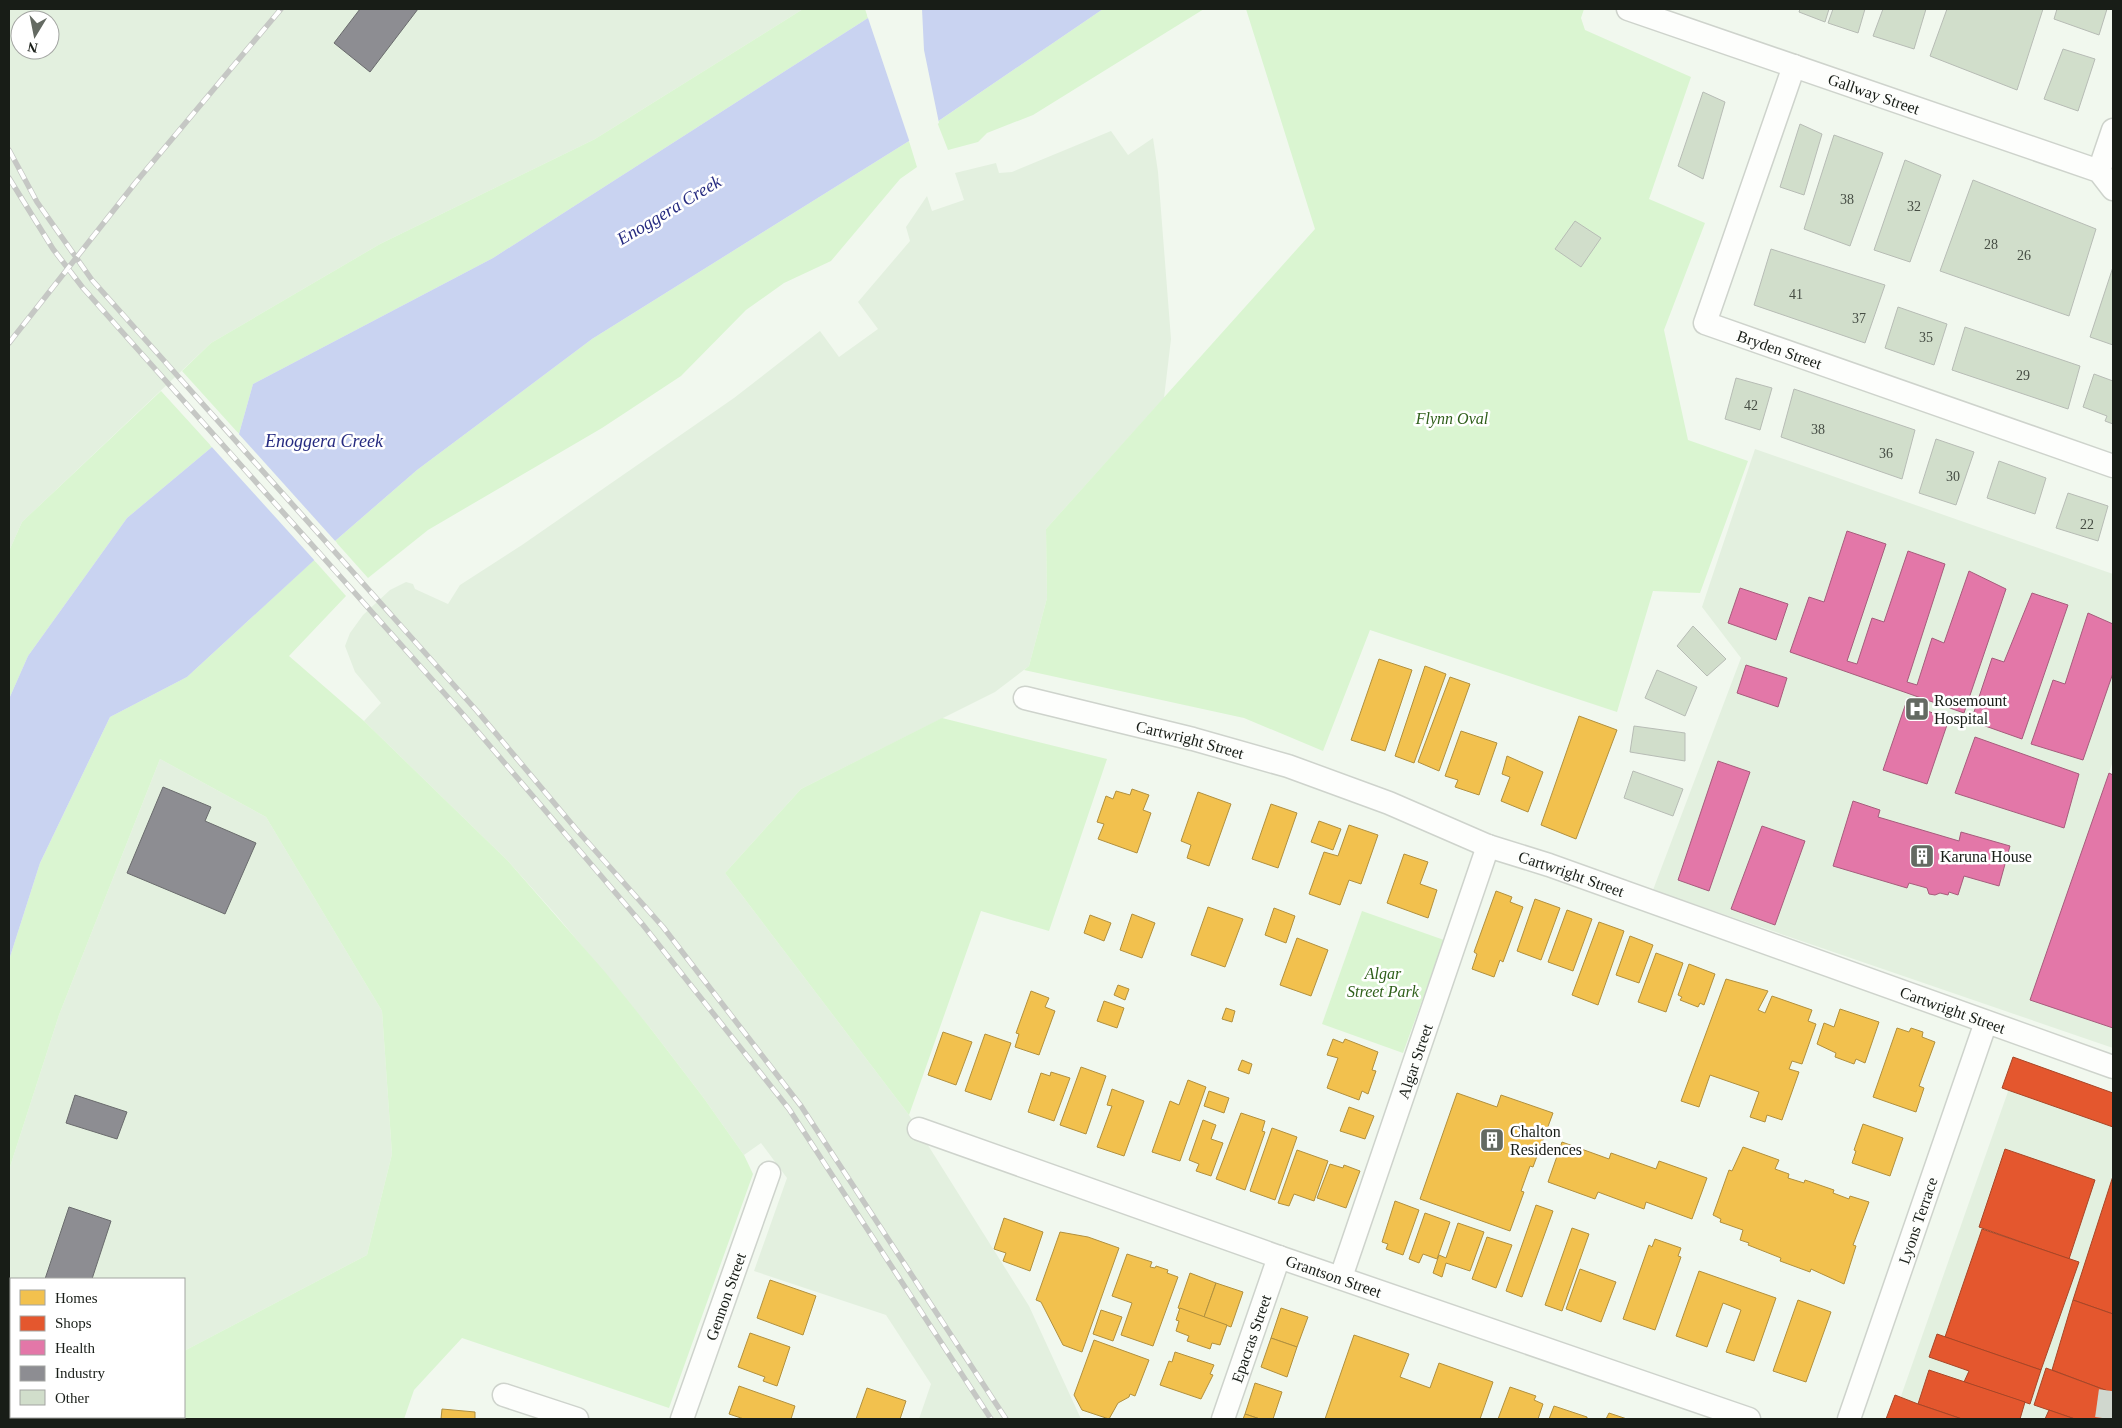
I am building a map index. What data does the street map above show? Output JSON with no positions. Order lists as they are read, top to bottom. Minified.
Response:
{"streets":{"street":["Gallway Street","Bryden Street","Cartwright Street","Algar Street","Lyons Terrace","Grantson Street","Gennon Street","Epacras Street"]},"crossings":[["Gallway Street","Bryden Street"],["Cartwright Street","Algar Street"],["Cartwright Street","Lyons Terrace"],["Algar Street","Grantson Street"],["Grantson Street","Epacras Street"]],"water":["Enoggera Creek"],"parks":["Flynn Oval","Algar Street Park"],"places":{"hospital":["Rosemount Hospital"],"building":["Karuna House","Chalton Residences"]},"house_numbers":["38","32","28","26","41","37","35","29","42","38","36","30","22"],"legend":["Homes","Shops","Health","Industry","Other"],"north":"bottom"}
